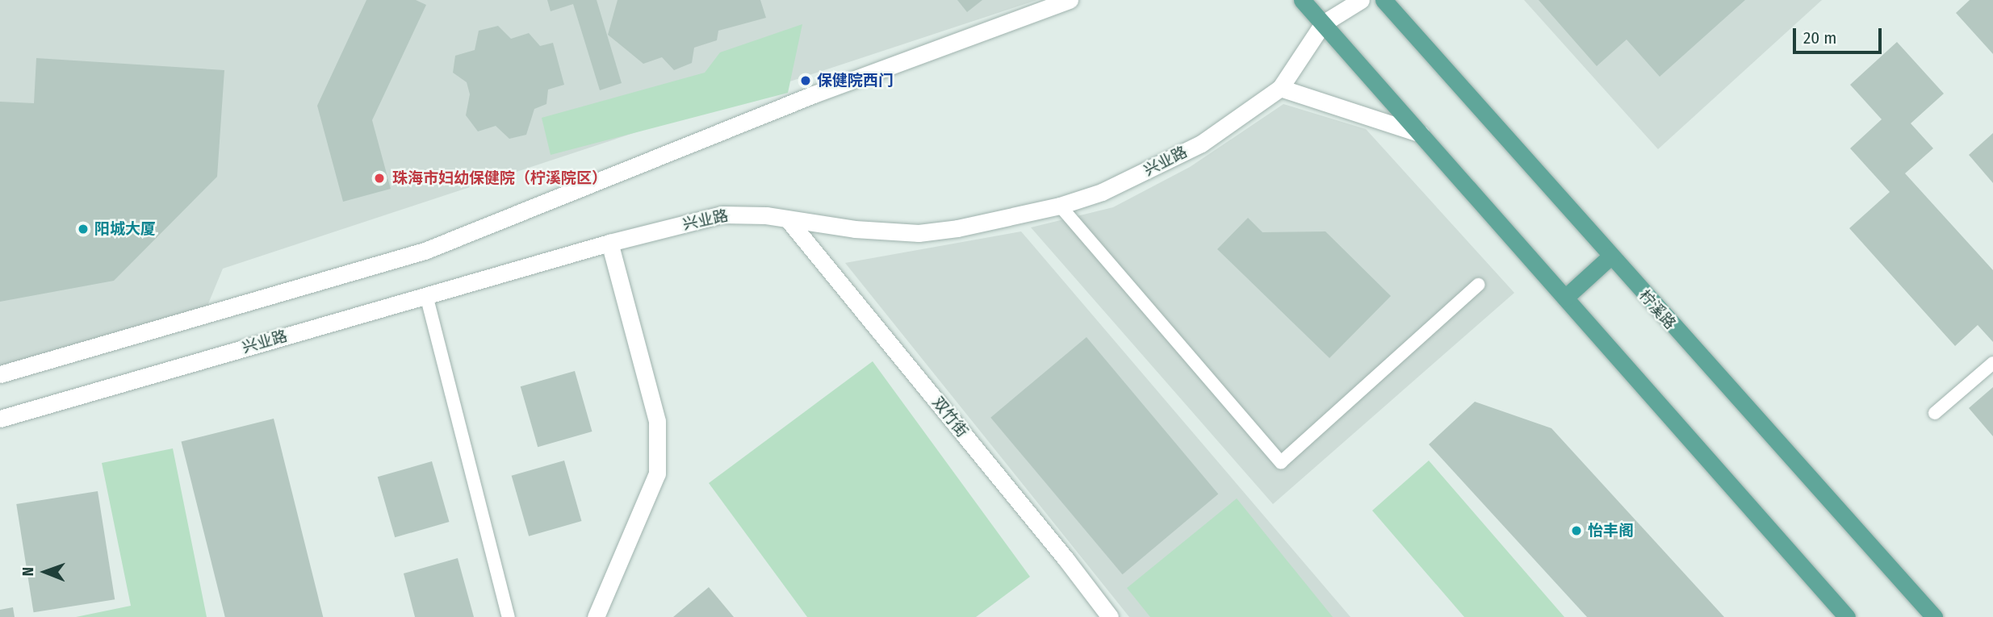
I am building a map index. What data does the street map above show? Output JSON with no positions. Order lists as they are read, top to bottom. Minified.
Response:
{"streets":{"main road":["兴业路","柠溪路","双竹街"]},"crossings":[["兴业路","双竹街"]],"places":["保健院西门","珠海市妇幼保健院（柠溪院区）","阳城大厦","怡丰阁"],"scale_bar":"20 m","north":"left"}
